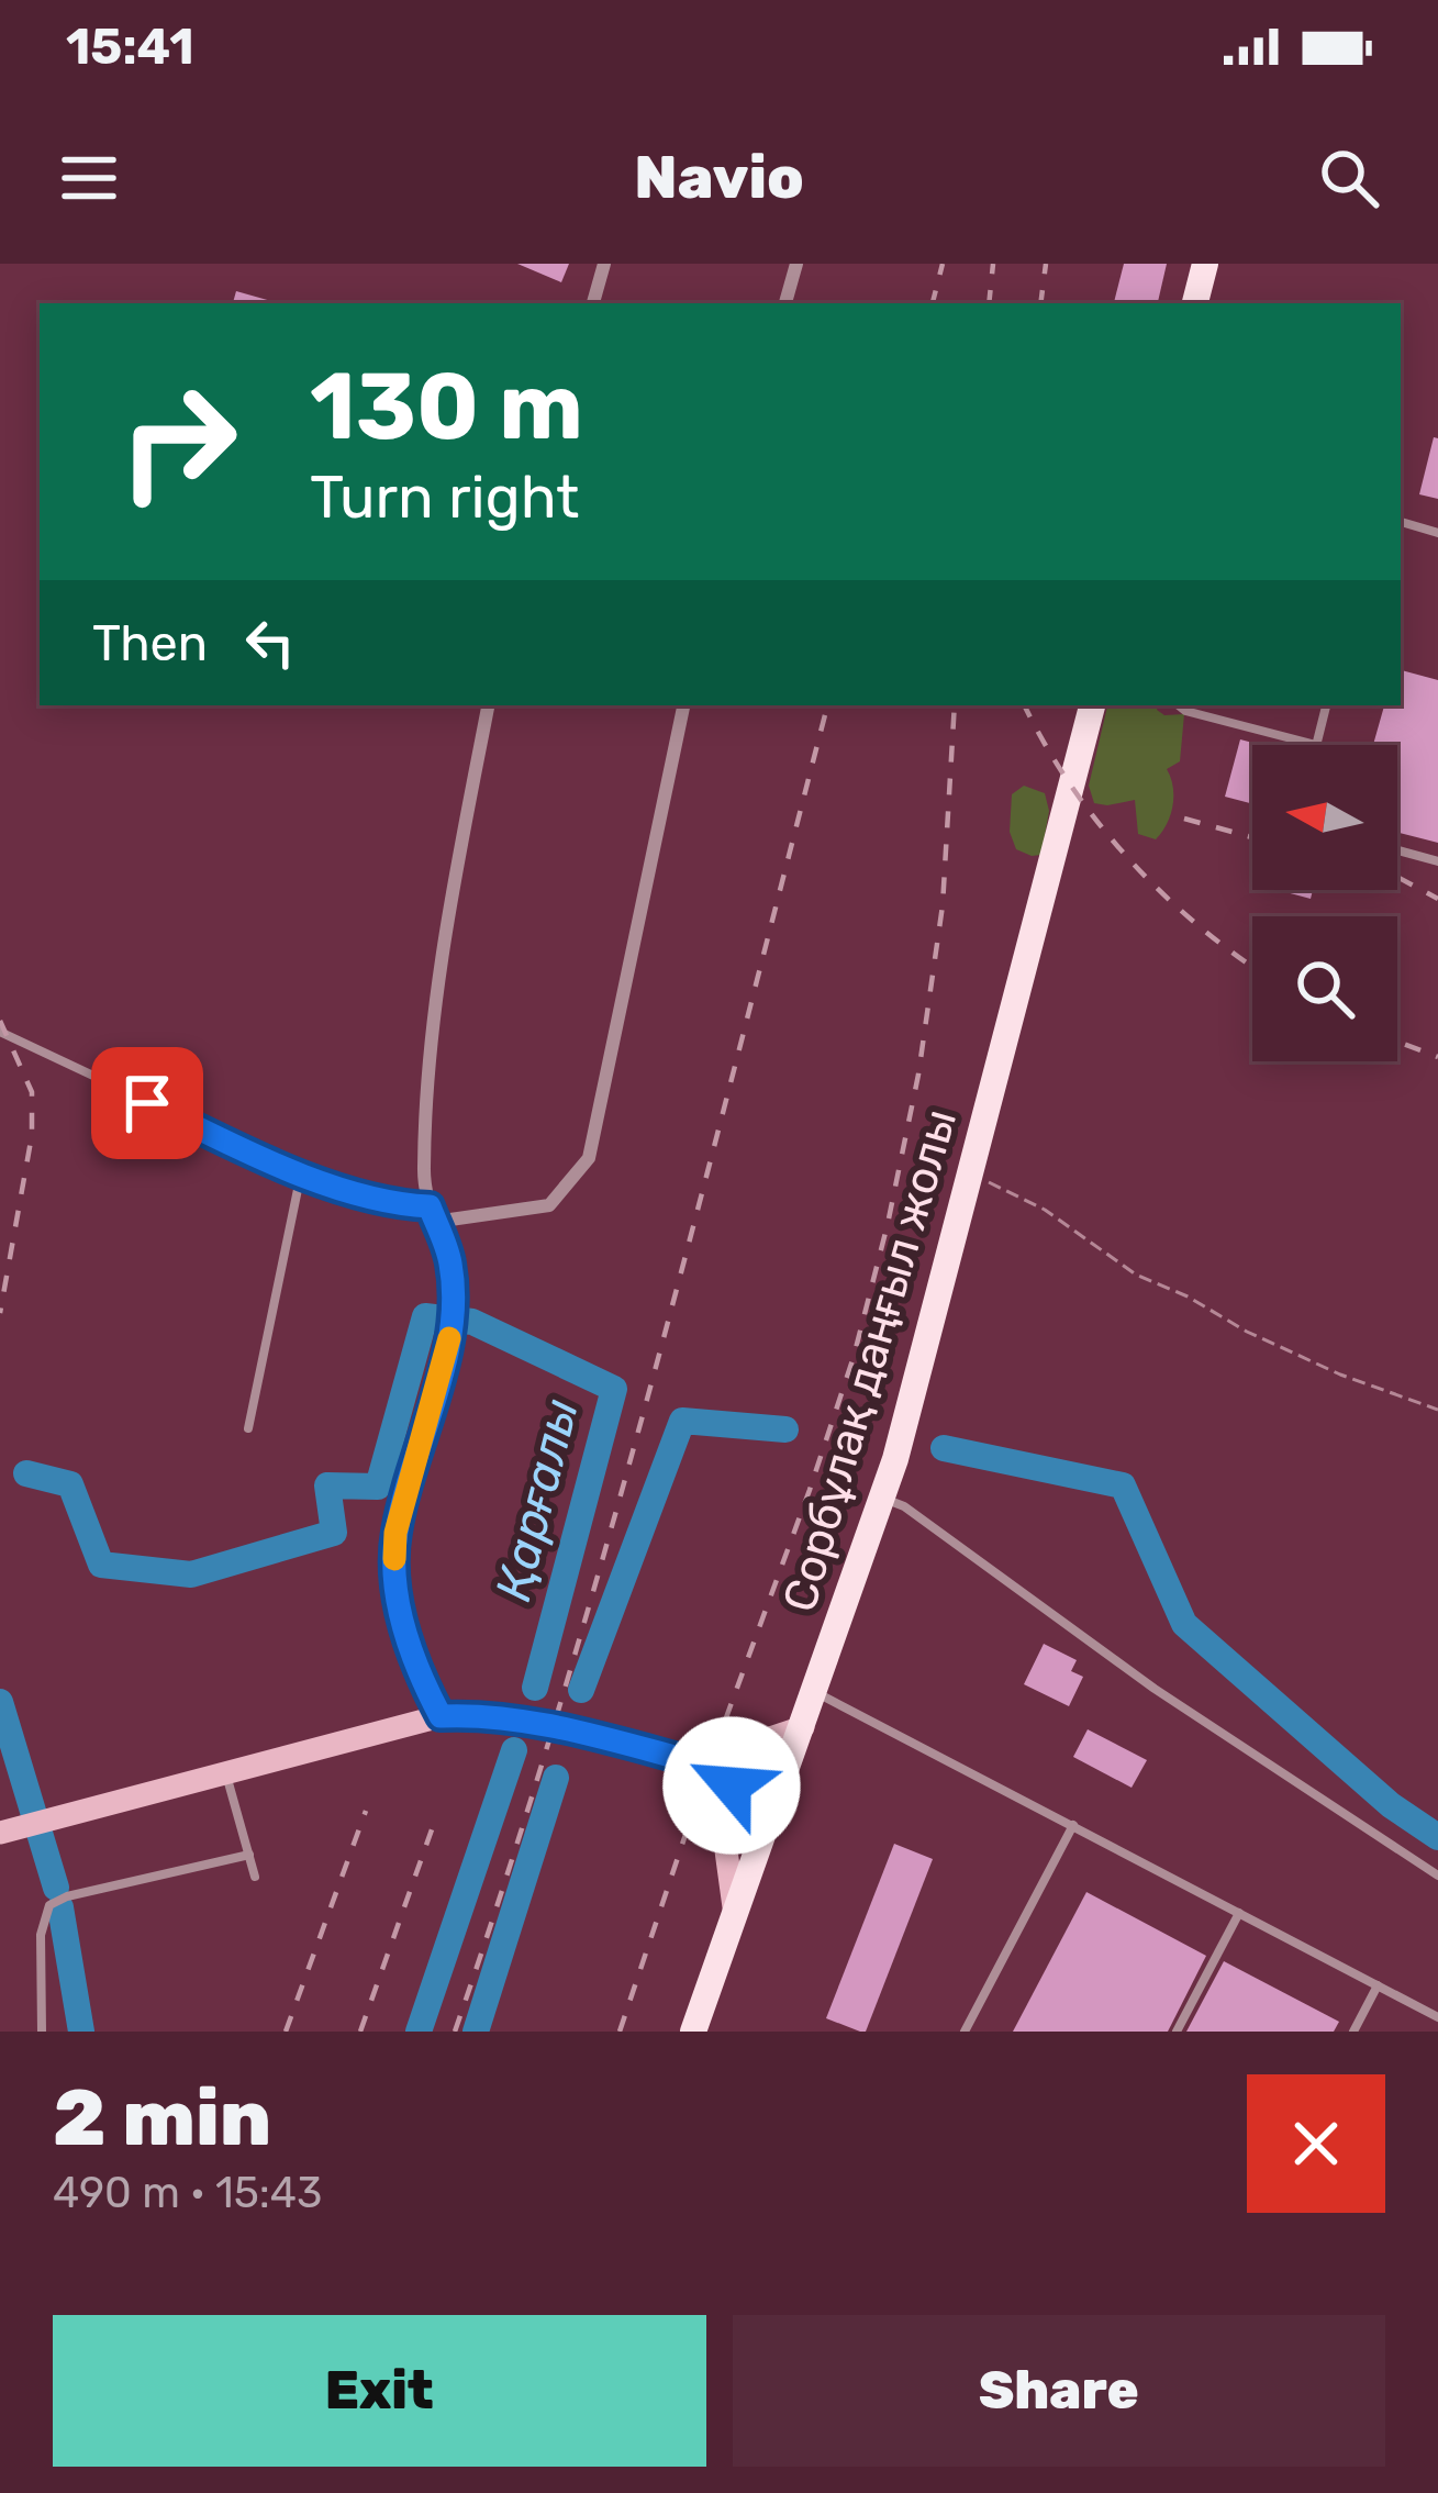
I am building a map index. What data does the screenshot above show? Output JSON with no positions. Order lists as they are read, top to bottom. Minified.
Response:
{"streets":{"main road":["Сорбұлақ даңғыл жолы"]},"water":["Қарғалы"],"north":"left","page":{"status":"15:41","header":"Navio","turn":["130 m","Turn right"],"then":"Then","heading":["2 min","490 m · 15:43"],"buttons":["Exit","Share"]}}
